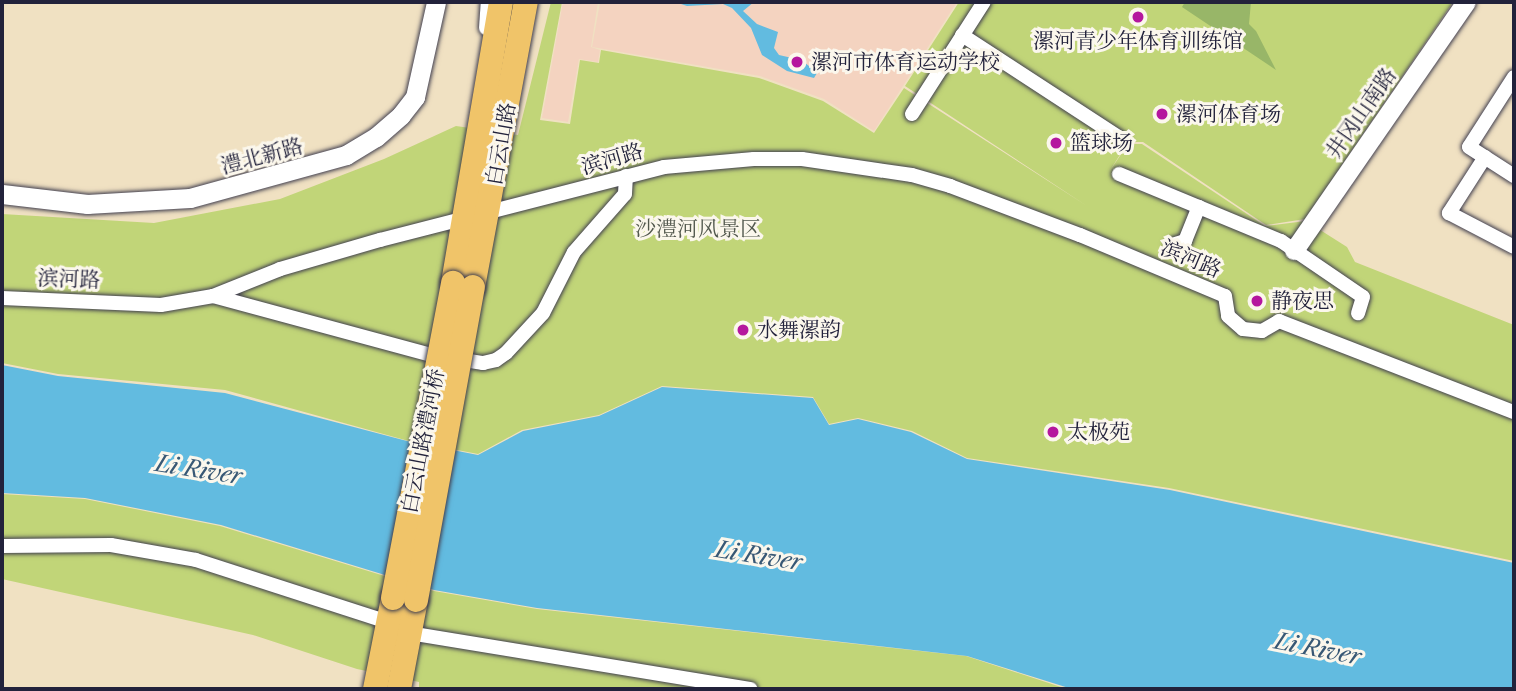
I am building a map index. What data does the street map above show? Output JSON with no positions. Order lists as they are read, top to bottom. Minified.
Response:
{"streets":{"highway":["白云山路","白云山路澧河桥"],"street":["井冈山南路","澧北新路","滨河路"]},"crossings":[["白云山路","滨河路"],["白云山路","白云山路澧河桥"]],"water":["Li River"],"parks":["沙澧河风景区"],"places":["漯河青少年体育训练馆","漯河市体育运动学校","漯河体育场","篮球场","静夜思","水舞漯韵","太极苑"]}
